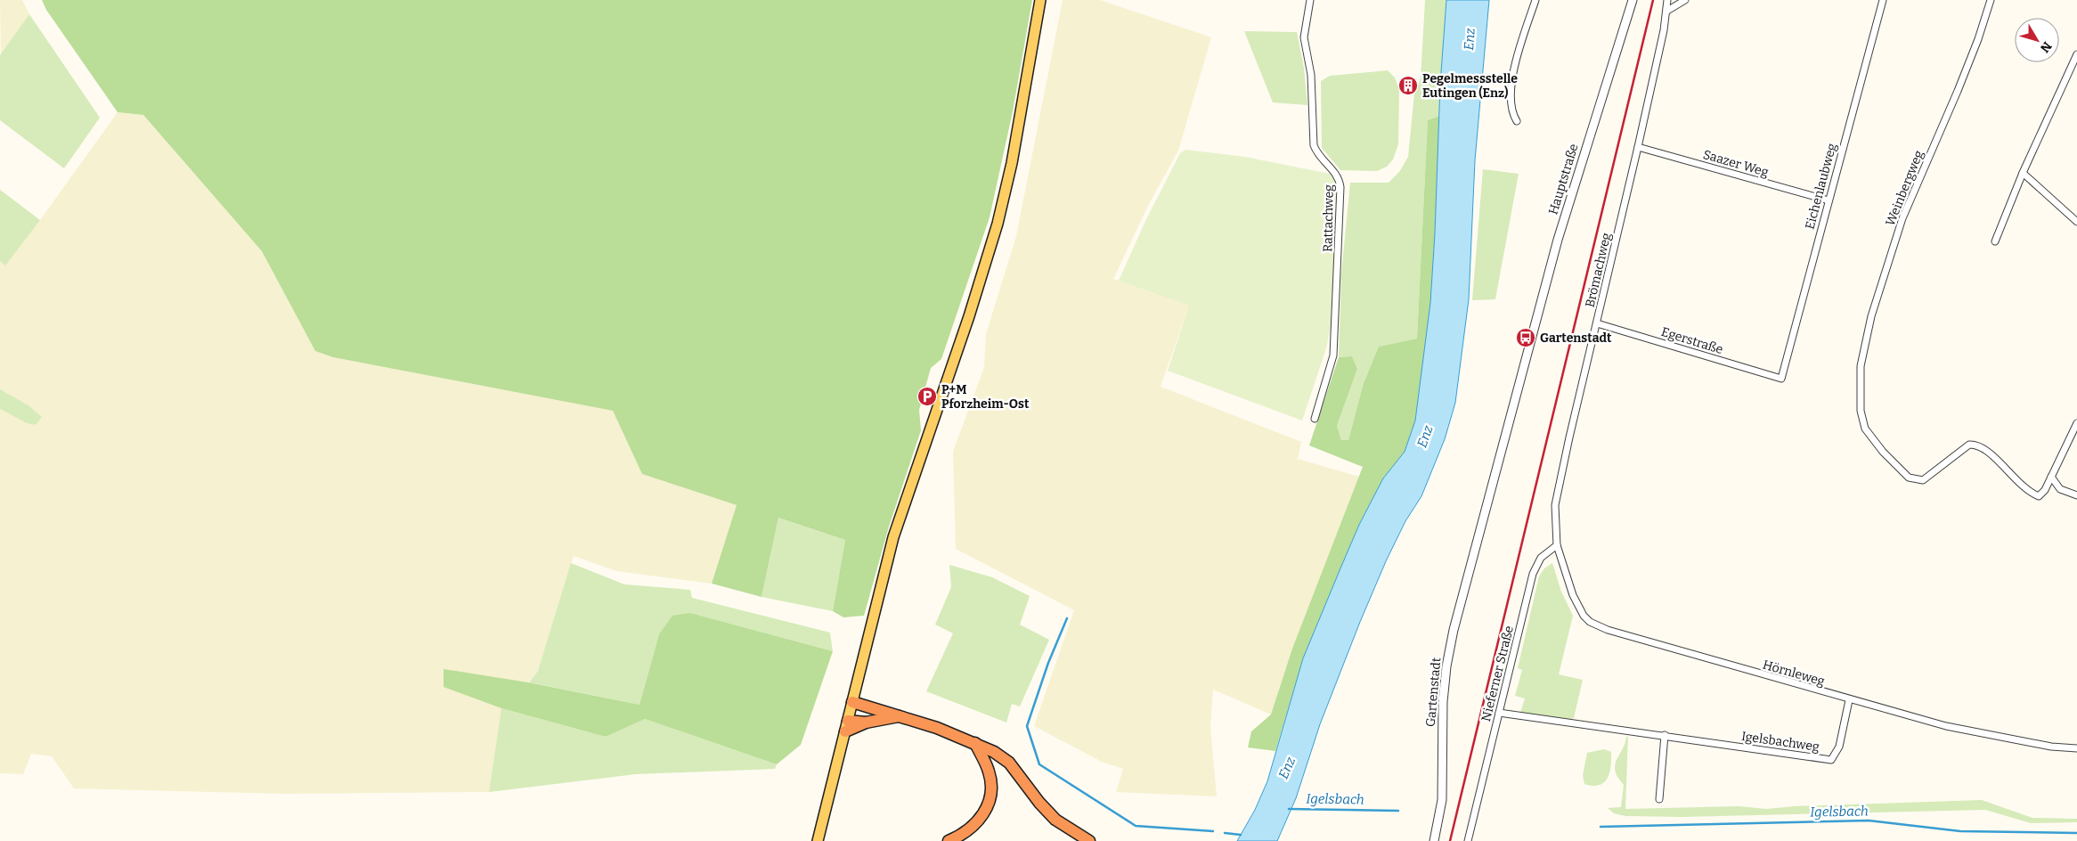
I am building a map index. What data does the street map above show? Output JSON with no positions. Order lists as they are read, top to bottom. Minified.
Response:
{"streets":{"street":["Saazer Weg","Hauptstraße","Eichenlaubweg","Weinbergweg","Rattachweg","Brömachweg","Egerstraße","Hörnleweg","Nieferner Straße","Gartenstadt","Igelsbachweg"]},"crossings":[["Saazer Weg","Eichenlaubweg"],["Saazer Weg","Brömachweg"],["Hauptstraße","Gartenstadt"],["Eichenlaubweg","Egerstraße"],["Brömachweg","Egerstraße"],["Brömachweg","Hörnleweg"],["Brömachweg","Nieferner Straße"],["Hörnleweg","Nieferner Straße"],["Hörnleweg","Igelsbachweg"],["Nieferner Straße","Igelsbachweg"]],"water":["Enz","Igelsbach"],"places":{"building":["Pegelmessstelle Eutingen (Enz)"],"bus stop":["Gartenstadt"],"parking":["P+M Pforzheim-Ost"]},"north":"bottom right"}
